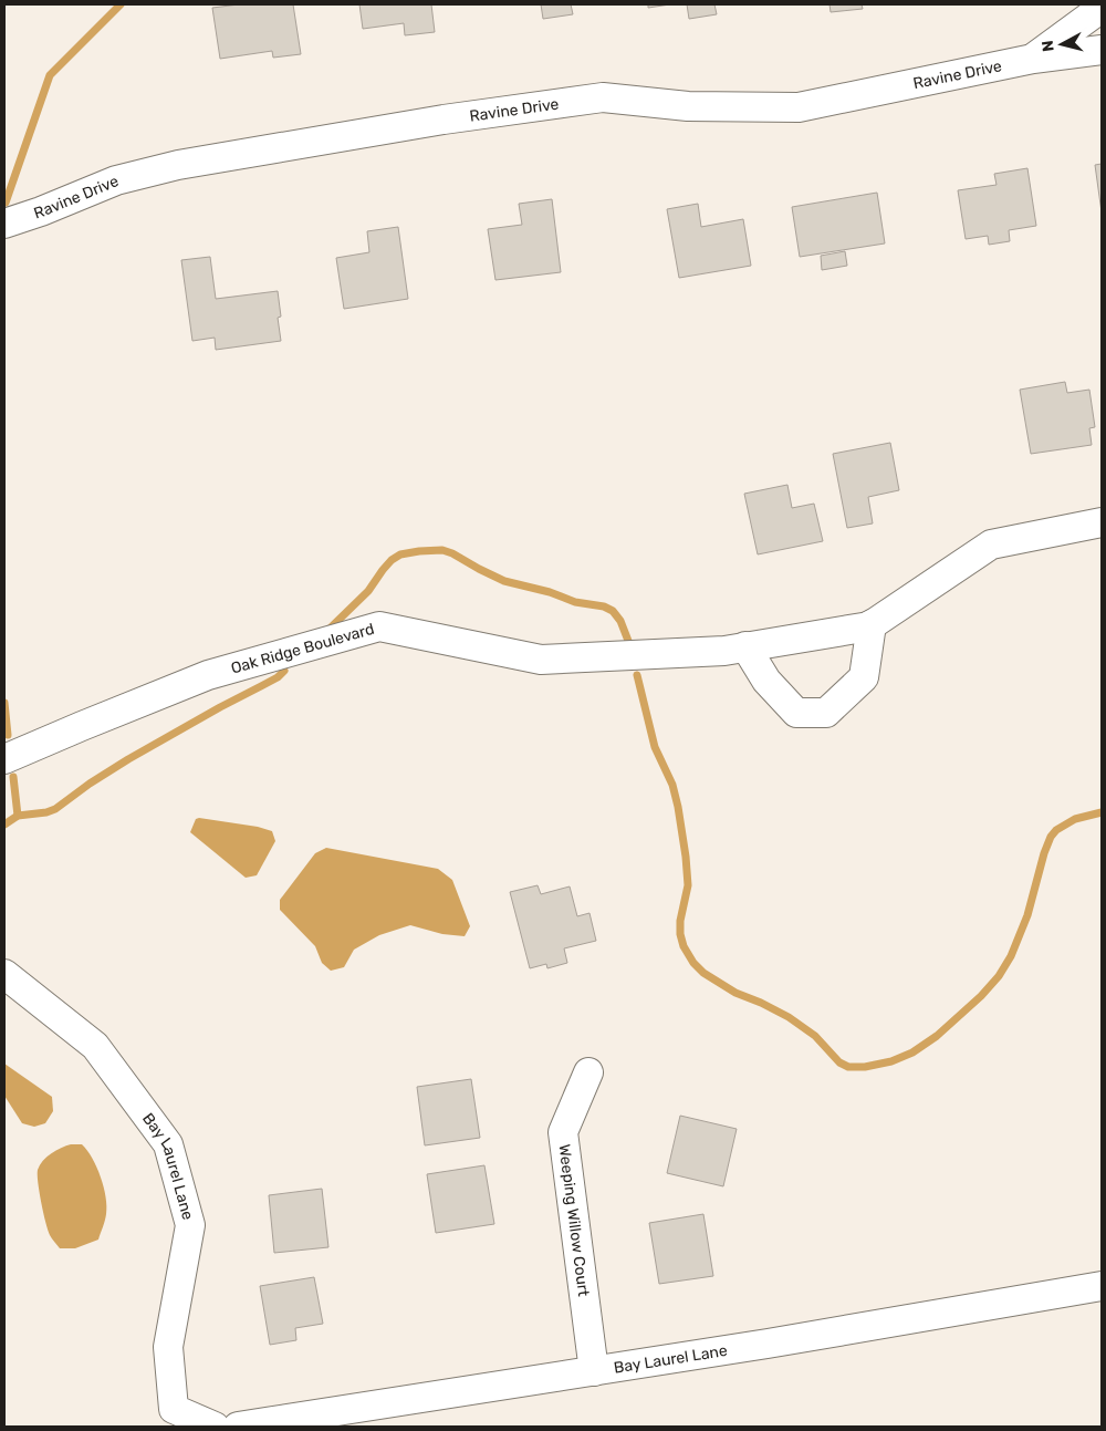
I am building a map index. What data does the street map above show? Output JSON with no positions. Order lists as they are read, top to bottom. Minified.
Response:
{"streets":{"street":["Ravine Drive","Oak Ridge Boulevard","Bay Laurel Lane","Weeping Willow Court"]},"crossings":[["Bay Laurel Lane","Weeping Willow Court"]],"north":"left"}
